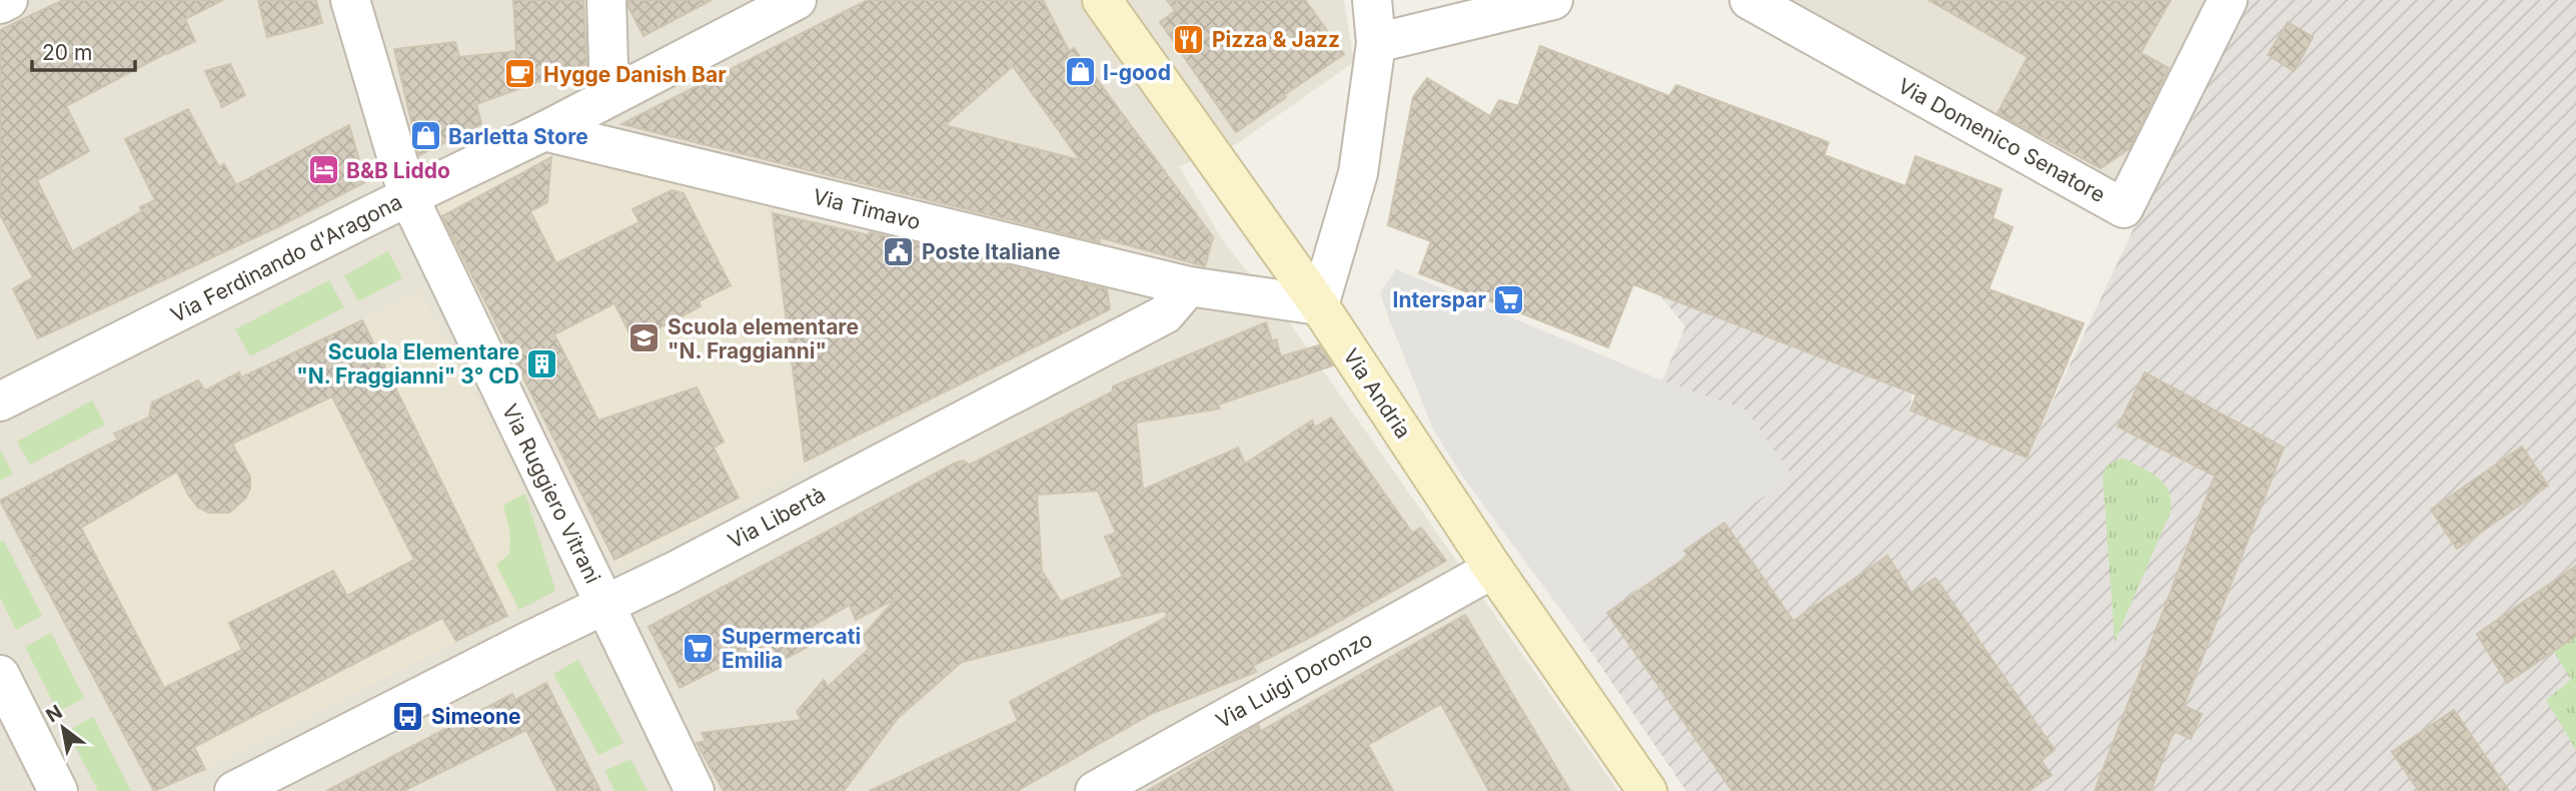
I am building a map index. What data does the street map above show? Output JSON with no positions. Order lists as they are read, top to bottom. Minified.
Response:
{"streets":{"main road":["Via Andria"],"street":["Via Domenico Senatore","Via Timavo","Via Ferdinando d'Aragona","Via Ruggiero Vitrani","Via Libertà","Via Luigi Doronzo"]},"crossings":[["Via Timavo","Via Ferdinando d'Aragona"],["Via Timavo","Via Libertà"],["Via Ferdinando d'Aragona","Via Ruggiero Vitrani"],["Via Andria","Via Luigi Doronzo"],["Via Ruggiero Vitrani","Via Libertà"]],"places":{"restaurant":["Pizza & Jazz"],"shop":["I-good","Barletta Store"],"cafe":["Hygge Danish Bar"],"hotel":["B&B Liddo"],"public building":["Poste Italiane"],"supermarket":["Interspar","Supermercati Emilia"],"school or university":["Scuola elementare \"N. Fraggianni\""],"building":["Scuola Elementare \"N. Fraggianni\" 3° CD"],"bus stop":["Simeone"]},"scale_bar":"20 m","north":"top left"}
